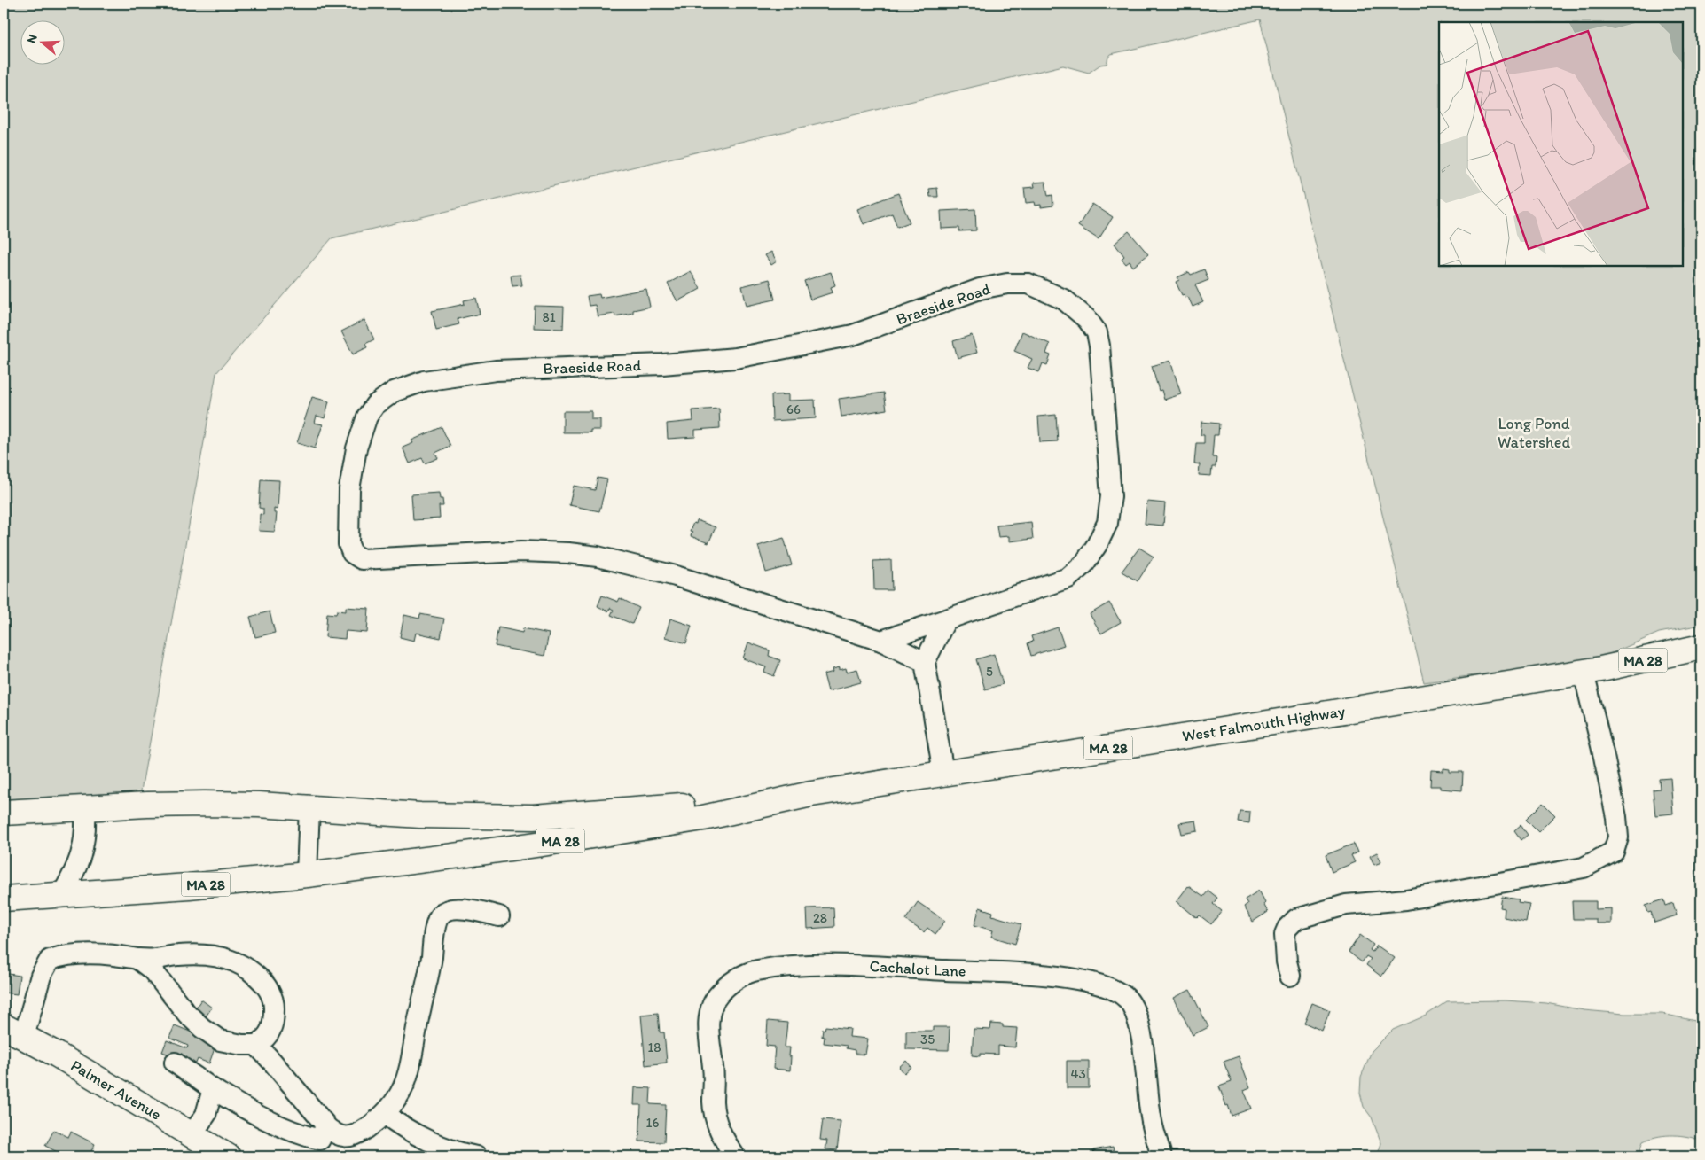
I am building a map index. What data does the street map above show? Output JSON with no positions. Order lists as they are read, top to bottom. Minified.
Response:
{"streets":{"main road":["MA 28","West Falmouth Highway","Palmer Avenue"],"street":["Braeside Road","Cachalot Lane"]},"crossings":[["MA 28","West Falmouth Highway"]],"parks":["Long Pond Watershed"],"house_numbers":["81","66","5","28","35","18","43","16"],"north":"left"}
